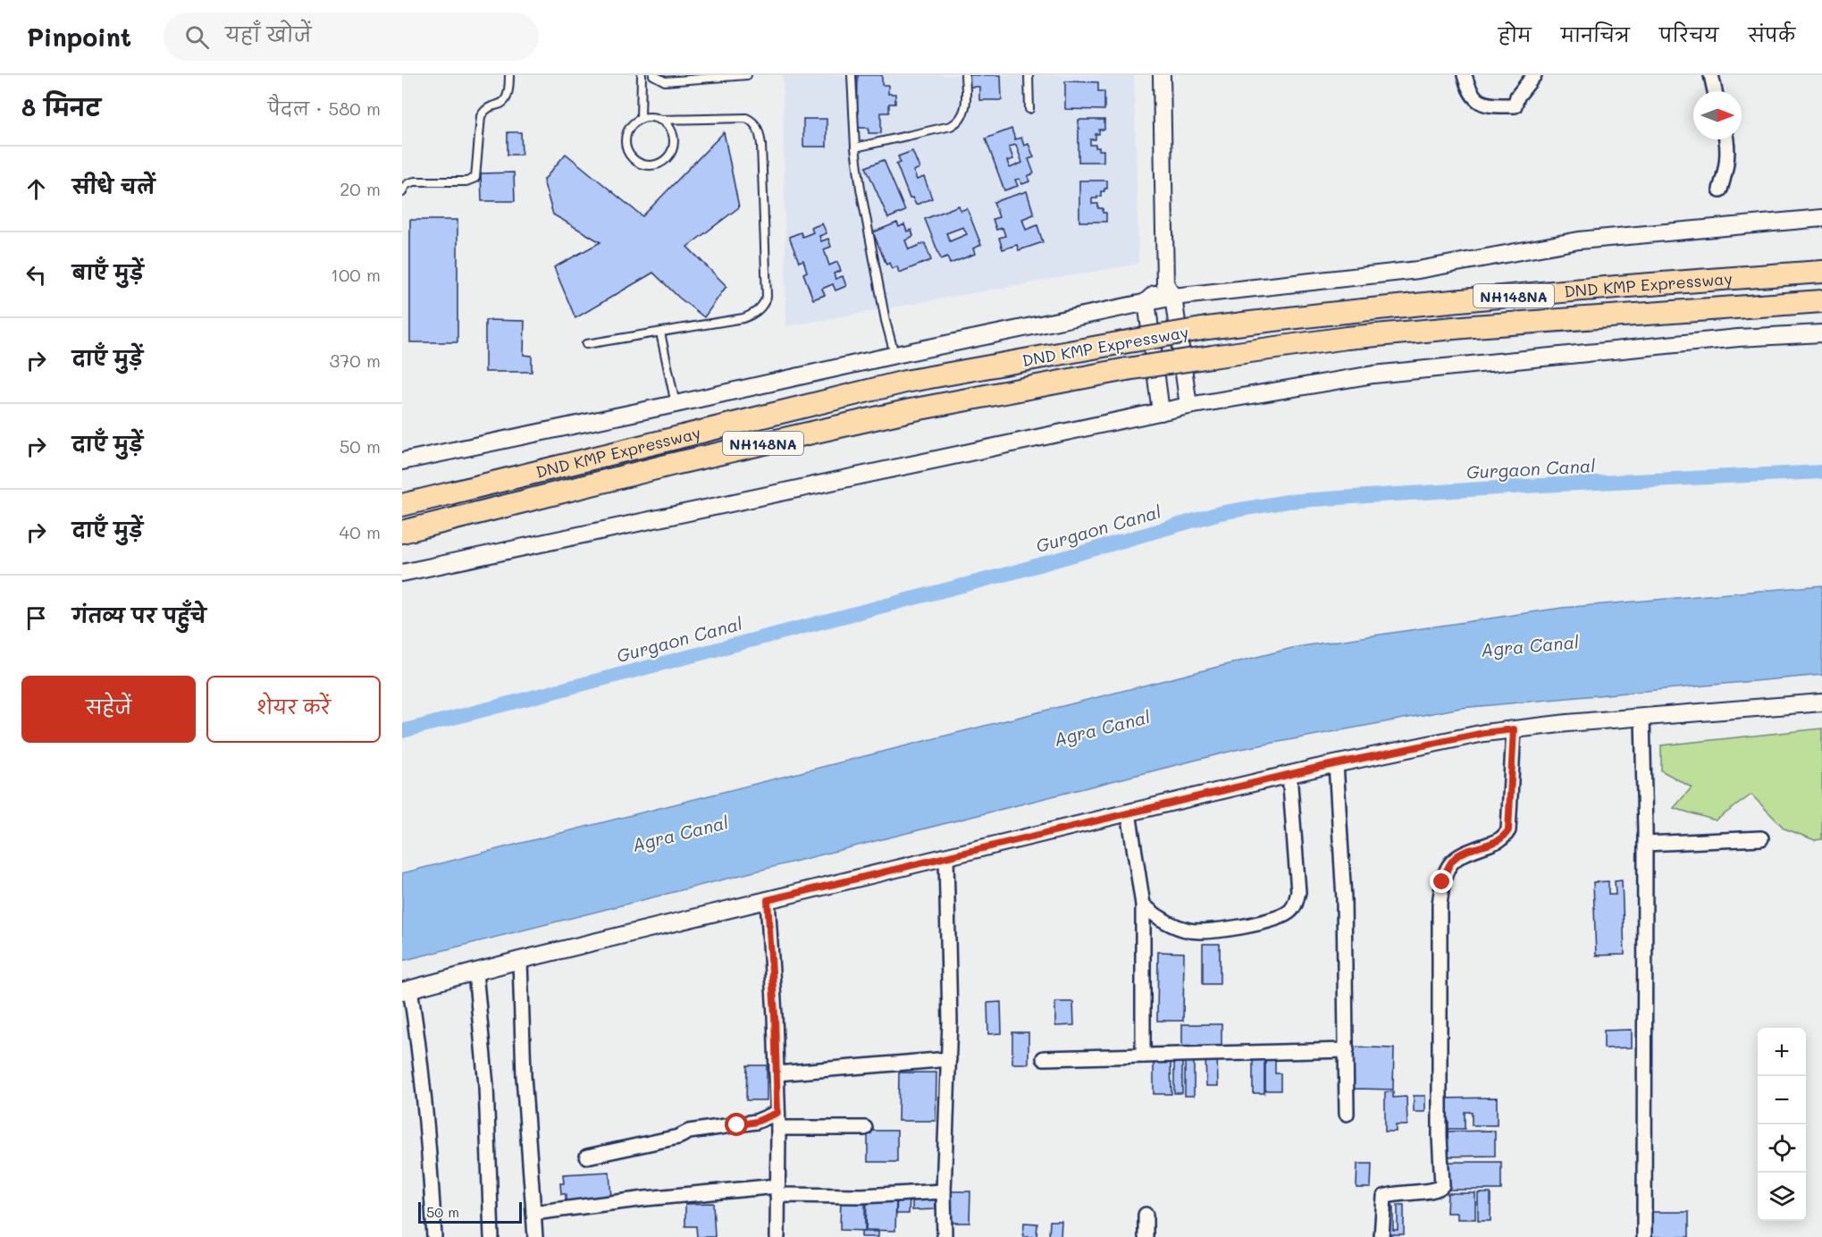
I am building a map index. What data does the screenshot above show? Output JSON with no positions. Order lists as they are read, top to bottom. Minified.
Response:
{"streets":{"highway":["DND KMP Expressway","NH148NA"]},"water":["Gurgaon Canal","Agra Canal"],"scale_bar":"50 m","north":"right","page":{"header":"Pinpoint","search":"यहाँ खोजें","nav":["होम","मानचित्र","परिचय","संपर्क"],"heading":["8 मिनट","पैदल · 580 m"],"list":[["सीधे चलें","20 m"],["बाएँ मुड़ें","100 m"],["दाएँ मुड़ें","370 m"],["दाएँ मुड़ें","50 m"],["दाएँ मुड़ें","40 m"],"गंतव्य पर पहुँचे"],"buttons":["सहेजें","शेयर करें"],"map_buttons":["+","−"],"scale":"50 m"}}
